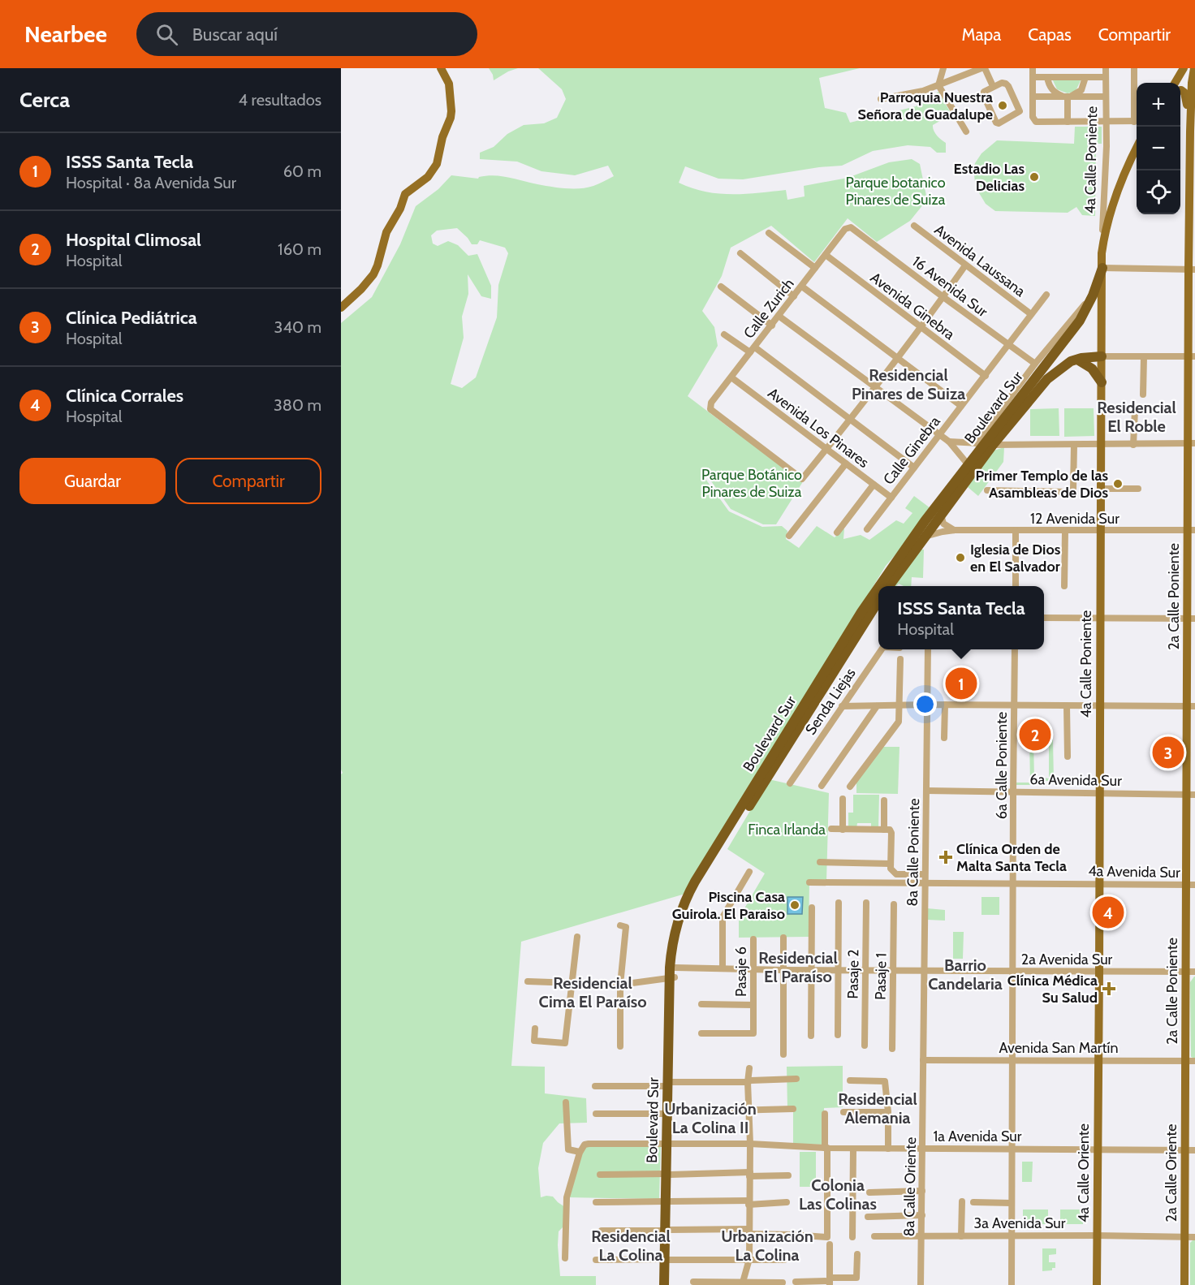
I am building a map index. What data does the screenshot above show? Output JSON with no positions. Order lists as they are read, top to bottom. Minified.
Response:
{"streets":{"highway":["Boulevard Sur"],"main road":["4a Calle Poniente","2a Calle Poniente","4a Calle Oriente","2a Calle Oriente"],"street":["Avenida Laussana","16 Avenida Sur","Avenida Ginebra","Calle Zurich","Avenida Los Pinares","Calle Ginebra","12 Avenida Sur","Senda Liejas","6a Calle Poniente","6a Avenida Sur","8a Calle Poniente","4a Avenida Sur","2a Avenida Sur","Pasaje 6","Pasaje 2","Pasaje 1","Avenida San Martín","1a Avenida Sur","8a Calle Oriente","3a Avenida Sur"]},"crossings":[["4a Calle Poniente","Boulevard Sur"],["4a Calle Poniente","12 Avenida Sur"],["4a Calle Poniente","6a Avenida Sur"],["4a Calle Poniente","4a Avenida Sur"],["4a Calle Poniente","2a Avenida Sur"],["4a Calle Poniente","Avenida San Martín"],["4a Calle Poniente","4a Calle Oriente"],["Avenida Laussana","Calle Ginebra"],["16 Avenida Sur","Calle Zurich"],["16 Avenida Sur","Calle Ginebra"],["Avenida Ginebra","Calle Zurich"],["Avenida Ginebra","Calle Ginebra"],["Calle Zurich","Avenida Los Pinares"],["Boulevard Sur","12 Avenida Sur"],["Boulevard Sur","2a Avenida Sur"],["Boulevard Sur","1a Avenida Sur"],["Avenida Los Pinares","Calle Ginebra"],["12 Avenida Sur","2a Calle Poniente"],["2a Calle Poniente","6a Avenida Sur"],["2a Calle Poniente","4a Avenida Sur"],["2a Calle Poniente","2a Avenida Sur"],["2a Calle Poniente","Avenida San Martín"],["2a Calle Poniente","2a Calle Oriente"],["6a Calle Poniente","6a Avenida Sur"],["6a Calle Poniente","4a Avenida Sur"],["6a Calle Poniente","2a Avenida Sur"],["6a Calle Poniente","Avenida San Martín"],["6a Calle Poniente","1a Avenida Sur"],["6a Calle Poniente","3a Avenida Sur"],["6a Avenida Sur","8a Calle Poniente"],["8a Calle Poniente","4a Avenida Sur"],["8a Calle Poniente","2a Avenida Sur"],["8a Calle Poniente","Avenida San Martín"],["8a Calle Poniente","8a Calle Oriente"],["2a Avenida Sur","Pasaje 6"],["2a Avenida Sur","Pasaje 2"],["2a Avenida Sur","Pasaje 1"],["Avenida San Martín","4a Calle Oriente"],["Avenida San Martín","2a Calle Oriente"],["Avenida San Martín","8a Calle Oriente"],["1a Avenida Sur","4a Calle Oriente"],["1a Avenida Sur","2a Calle Oriente"],["1a Avenida Sur","8a Calle Oriente"],["4a Calle Oriente","3a Avenida Sur"],["2a Calle Oriente","3a Avenida Sur"],["8a Calle Oriente","3a Avenida Sur"]],"districts":["Residencial Pinares de Suiza","Residencial El Roble","Residencial El Paraíso","Barrio Candelaria","Residencial Cima El Paraíso","Residencial Alemania","Urbanización La Colina II","Colonia Las Colinas","Residencial La Colina","Urbanización La Colina"],"parks":["Parque botanico Pinares de Suiza","Parque Botánico Pinares de Suiza","Finca Irlanda"],"places":{"other":["Parroquia Nuestra Señora de Guadalupe","Estadio Las Delicias","Primer Templo de las Asambleas de Dios","Iglesia de Dios en El Salvador","Piscina Casa Guirola. El Paraiso"],"health":["Clínica Orden de Malta Santa Tecla","Clínica Médica Su Salud"]},"page":{"header":"Nearbee","search":"Buscar aquí","nav":["Mapa","Capas","Compartir"],"heading":["Cerca","4 resultados"],"map_buttons":["+","−"],"list":[{"mark":"1","name":"ISSS Santa Tecla","note":"Hospital · 8a Avenida Sur","value":"60 m"},{"mark":"2","name":"Hospital Climosal","note":"Hospital","value":"160 m"},{"mark":"3","name":"Clínica Pediátrica","note":"Hospital","value":"340 m"},{"mark":"4","name":"Clínica Corrales","note":"Hospital","value":"380 m"}],"buttons":["Guardar","Compartir"],"popup":["ISSS Santa Tecla","Hospital"],"pins":["1","2","3","4"]}}
